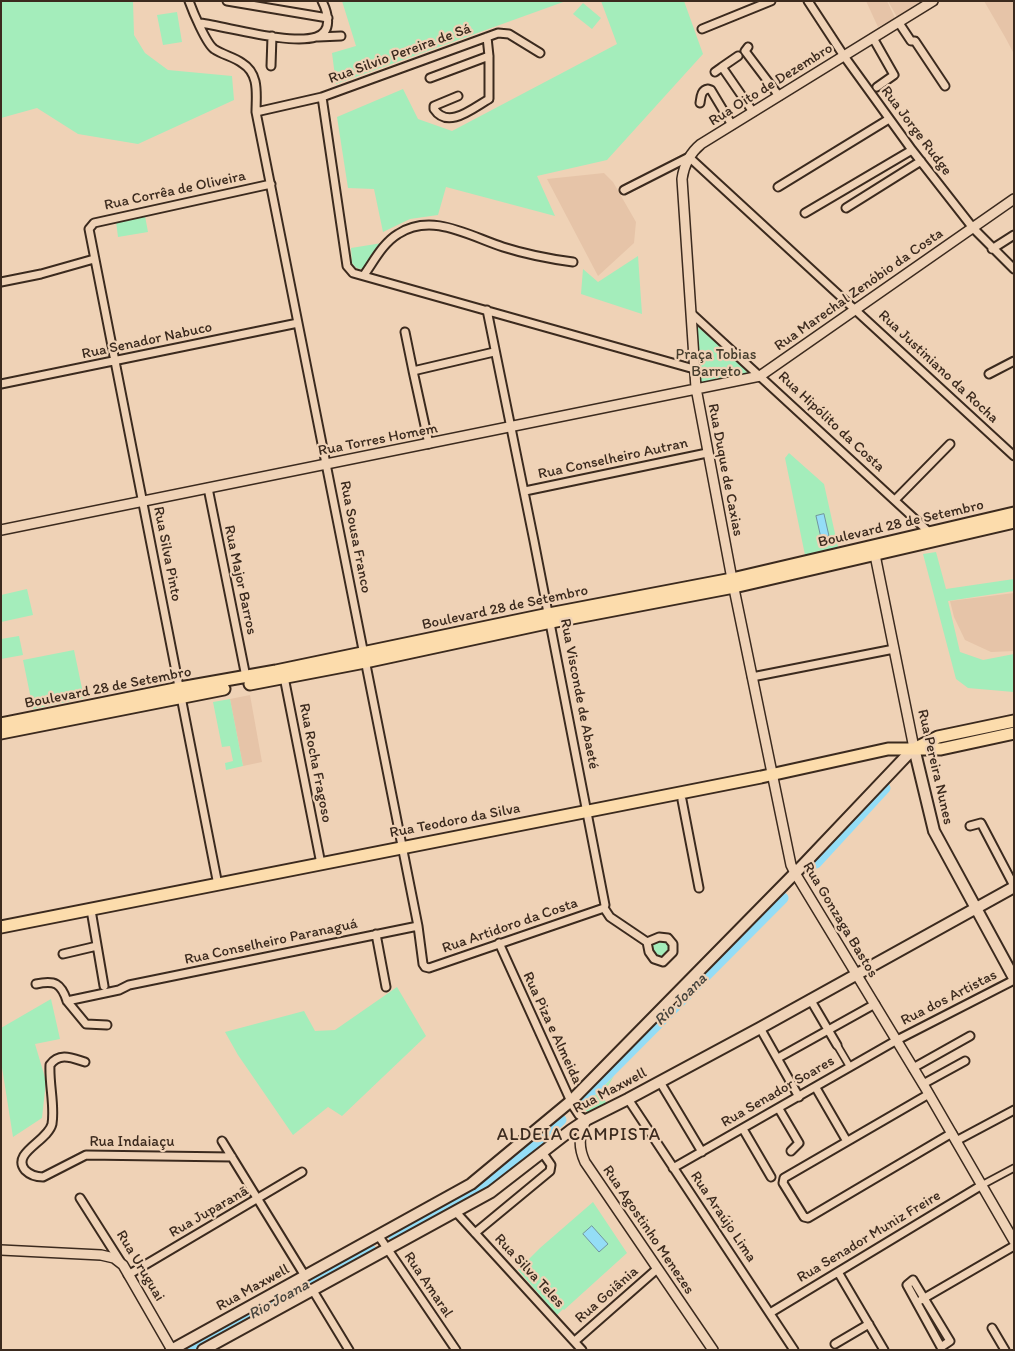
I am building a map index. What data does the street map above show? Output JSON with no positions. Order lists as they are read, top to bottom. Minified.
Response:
{"streets":{"main road":["Boulevard 28 de Setembro","Rua Pereira Nunes","Rua Teodoro da Silva","Rua Maxwell"],"street":["Rua Silvio Pereira de Sá","Rua Oito de Dezembro","Rua Jorge Rudge","Rua Corrêa de Oliveira","Rua Marechal Zenóbio da Costa","Rua Senador Nabuco","Rua Justiniano da Rocha","Rua Hipólito da Costa","Rua Torres Homem","Rua Conselheiro Autran","Rua Duque de Caxias","Rua Sousa Franco","Rua Silva Pinto","Rua Major Barros","Rua Visconde de Abaeté","Rua Rocha Fragoso","Rua Gonzaga Bastos","Rua Artidoro da Costa","Rua Conselheiro Paranaguá","Rua dos Artistas","Rua Piza e Almeida","Rua Senador Soares","Rua Indaiaçu","Rua Juparanã","Rua Araújo Lima","Rua Agostinho Menezes","Rua Senador Muniz Freire","Rua Uruguai","Rua Silva Teles","Rua Amaral","Rua Goiânia"]},"crossings":[["Rua Silvio Pereira de Sá","Rua Sousa Franco"],["Rua Oito de Dezembro","Rua Jorge Rudge"],["Rua Oito de Dezembro","Rua Justiniano da Rocha"],["Rua Oito de Dezembro","Rua Duque de Caxias"],["Rua Jorge Rudge","Rua Marechal Zenóbio da Costa"],["Rua Corrêa de Oliveira","Rua Sousa Franco"],["Rua Corrêa de Oliveira","Rua Silva Pinto"],["Rua Marechal Zenóbio da Costa","Rua Justiniano da Rocha"],["Rua Marechal Zenóbio da Costa","Rua Hipólito da Costa"],["Rua Marechal Zenóbio da Costa","Rua Torres Homem"],["Rua Senador Nabuco","Rua Sousa Franco"],["Rua Senador Nabuco","Rua Silva Pinto"],["Rua Justiniano da Rocha","Rua Duque de Caxias"],["Rua Hipólito da Costa","Rua Torres Homem"],["Rua Hipólito da Costa","Rua Duque de Caxias"],["Rua Hipólito da Costa","Boulevard 28 de Setembro"],["Rua Torres Homem","Rua Duque de Caxias"],["Rua Torres Homem","Rua Sousa Franco"],["Rua Torres Homem","Rua Silva Pinto"],["Rua Torres Homem","Rua Major Barros"],["Rua Torres Homem","Rua Visconde de Abaeté"],["Rua Conselheiro Autran","Rua Duque de Caxias"],["Rua Conselheiro Autran","Rua Visconde de Abaeté"],["Rua Duque de Caxias","Boulevard 28 de Setembro"],["Rua Duque de Caxias","Rua Gonzaga Bastos"],["Boulevard 28 de Setembro","Rua Sousa Franco"],["Boulevard 28 de Setembro","Rua Silva Pinto"],["Boulevard 28 de Setembro","Rua Major Barros"],["Boulevard 28 de Setembro","Rua Visconde de Abaeté"],["Boulevard 28 de Setembro","Rua Rocha Fragoso"],["Boulevard 28 de Setembro","Rua Pereira Nunes"],["Boulevard 28 de Setembro","Rua Gonzaga Bastos"],["Rua Sousa Franco","Rua Teodoro da Silva"],["Rua Sousa Franco","Rua Artidoro da Costa"],["Rua Sousa Franco","Rua Conselheiro Paranaguá"],["Rua Silva Pinto","Rua Teodoro da Silva"],["Rua Visconde de Abaeté","Rua Teodoro da Silva"],["Rua Visconde de Abaeté","Rua Artidoro da Costa"],["Rua Rocha Fragoso","Rua Teodoro da Silva"],["Rua Pereira Nunes","Rua Teodoro da Silva"],["Rua Pereira Nunes","Rua dos Artistas"],["Rua Pereira Nunes","Rua Maxwell"],["Rua Teodoro da Silva","Rua Gonzaga Bastos"],["Rua Teodoro da Silva","Rua Maxwell"],["Rua Gonzaga Bastos","Rua dos Artistas"],["Rua Gonzaga Bastos","Rua Maxwell"],["Rua Gonzaga Bastos","Rua Senador Soares"],["Rua Gonzaga Bastos","Rua Senador Muniz Freire"],["Rua Artidoro da Costa","Rua Piza e Almeida"],["Rua dos Artistas","Rua Senador Soares"],["Rua Piza e Almeida","Rua Maxwell"],["Rua Piza e Almeida","Rua Agostinho Menezes"],["Rua Maxwell","Rua Araújo Lima"],["Rua Maxwell","Rua Agostinho Menezes"],["Rua Maxwell","Rua Uruguai"],["Rua Maxwell","Rua Silva Teles"],["Rua Maxwell","Rua Amaral"],["Rua Senador Soares","Rua Araújo Lima"],["Rua Juparanã","Rua Uruguai"],["Rua Araújo Lima","Rua Senador Muniz Freire"],["Rua Agostinho Menezes","Rua Goiânia"],["Rua Silva Teles","Rua Goiânia"]],"districts":["ALDEIA CAMPISTA"],"water":["Rio Joana"],"parks":["Praça Tobias Barreto"]}
